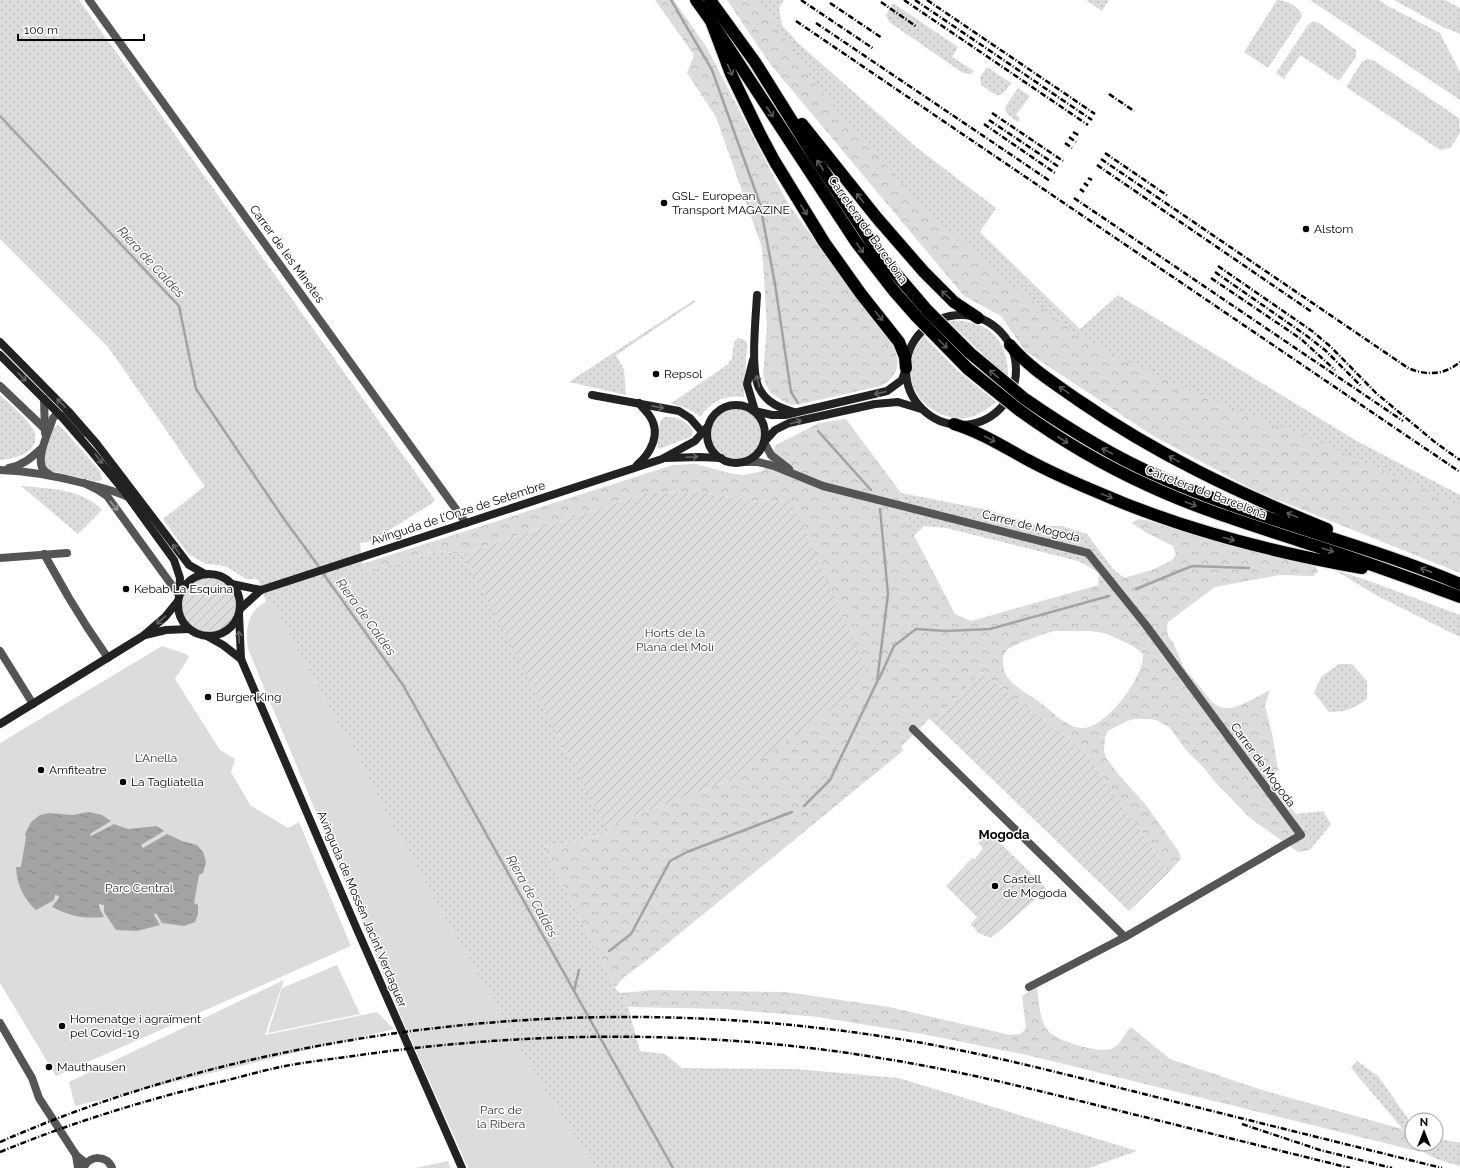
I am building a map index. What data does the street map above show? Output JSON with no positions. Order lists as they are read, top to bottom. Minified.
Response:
{"streets":{"highway":["Carretera de Barcelona"],"main road":["Avinguda de l'Onze de Setembre","Avinguda de Mossèn Jacint Verdaguer"],"street":["Carrer de les Minetes","Carrer de Mogoda"]},"crossings":[["Carrer de les Minetes","Avinguda de l'Onze de Setembre"],["Avinguda de l'Onze de Setembre","Carrer de Mogoda"],["Avinguda de l'Onze de Setembre","Avinguda de Mossèn Jacint Verdaguer"]],"districts":["Mogoda"],"water":["Riera de Caldes"],"parks":["Horts de la Plana del Molí","L'Anella","Parc Central","Parc de la Ribera"],"places":["GSL- European Transport MAGAZINE","Alstom","Repsol","Kebab La Esquina","Burger King","Amfiteatre","La Tagliatella","Castell de Mogoda","Homenatge i agraïment pel Covid-19","Mauthausen"],"scale_bar":"100 m","north":"top"}
